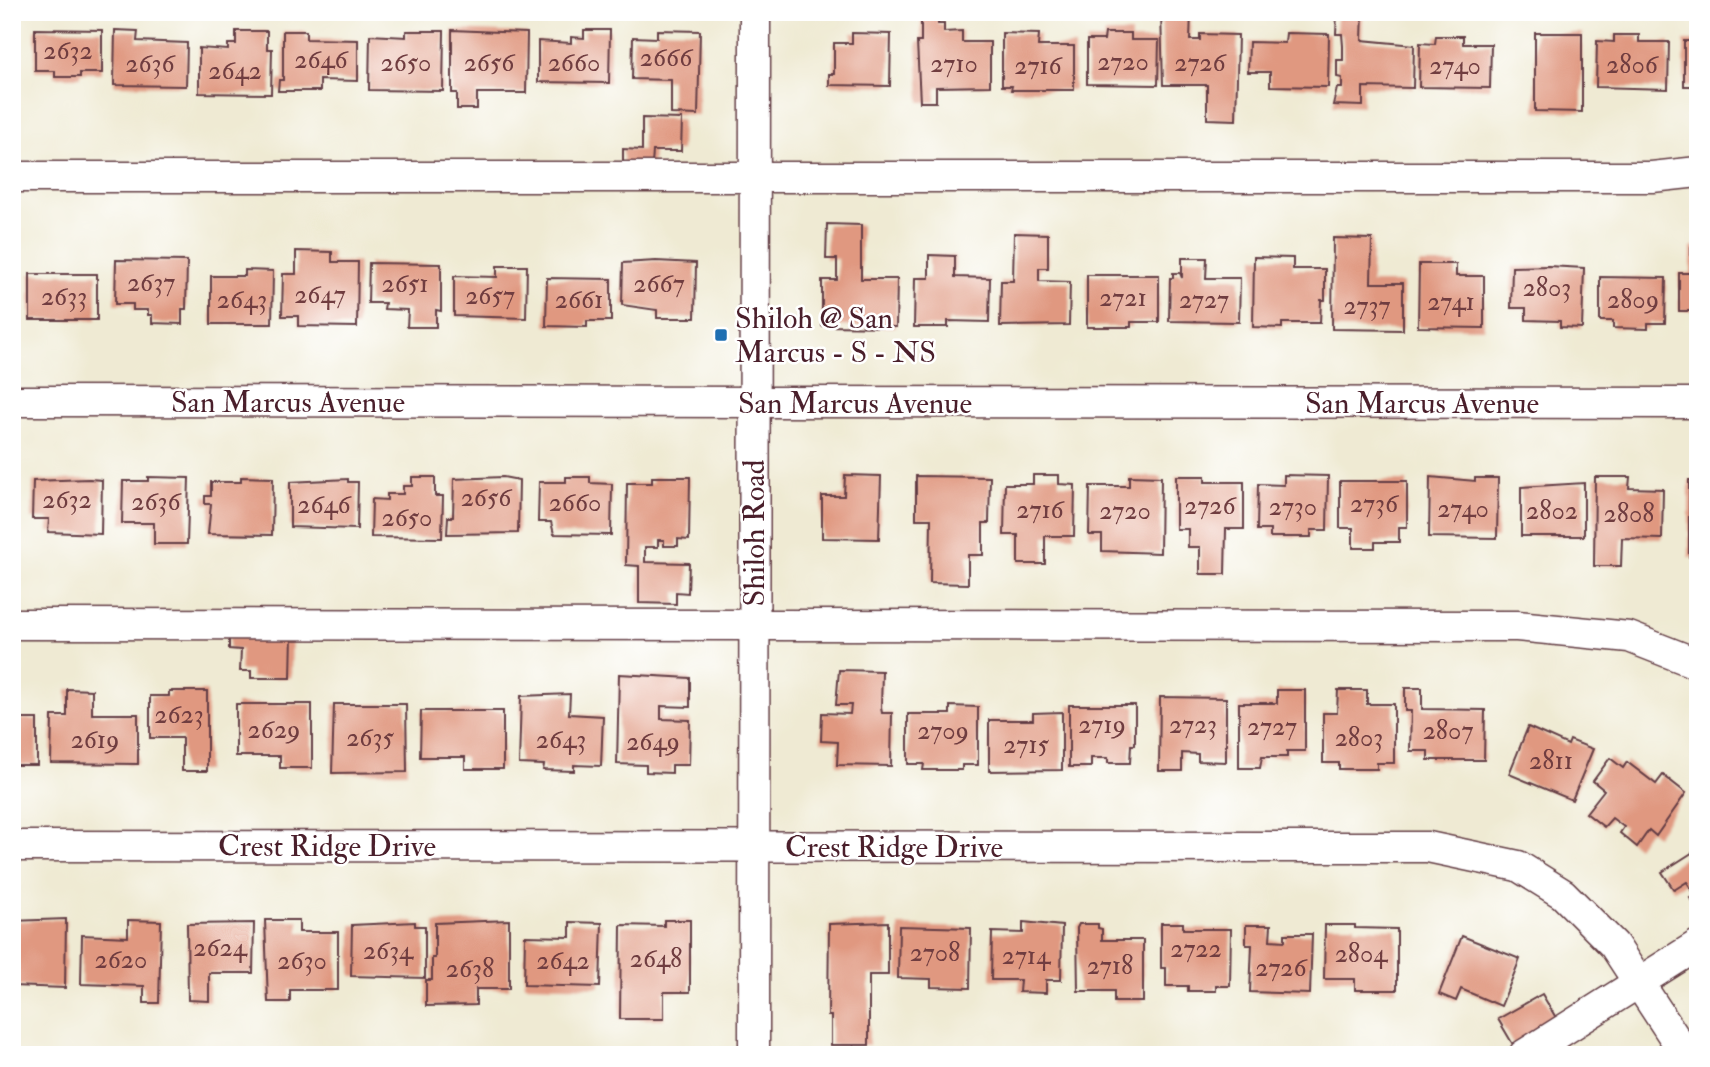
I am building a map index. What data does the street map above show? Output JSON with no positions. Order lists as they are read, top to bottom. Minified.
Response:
{"streets":{"street":["San Marcus Avenue","Shiloh Road","Crest Ridge Drive"]},"crossings":[["San Marcus Avenue","Shiloh Road"],["Shiloh Road","Crest Ridge Drive"]],"places":{"transit":["Shiloh @ San Marcus - S - NS"]},"house_numbers":["2632","2666","2646","2720","2650","2656","2660","2726","2636","2710","2806","2716","2740","2642","2637","2651","2667","2803","2647","2657","2633","2721","2643","2661","2727","2809","2741","2737","2656","2632","2636","2660","2736","2646","2726","2730","2740","2716","2720","2802","2808","2650","2623","2719","2723","2727","2629","2709","2807","2635","2803","2619","2643","2649","2715","2811","2624","2722","2634","2708","2804","2714","2648","2620","2630","2642","2718","2726","2638"]}
